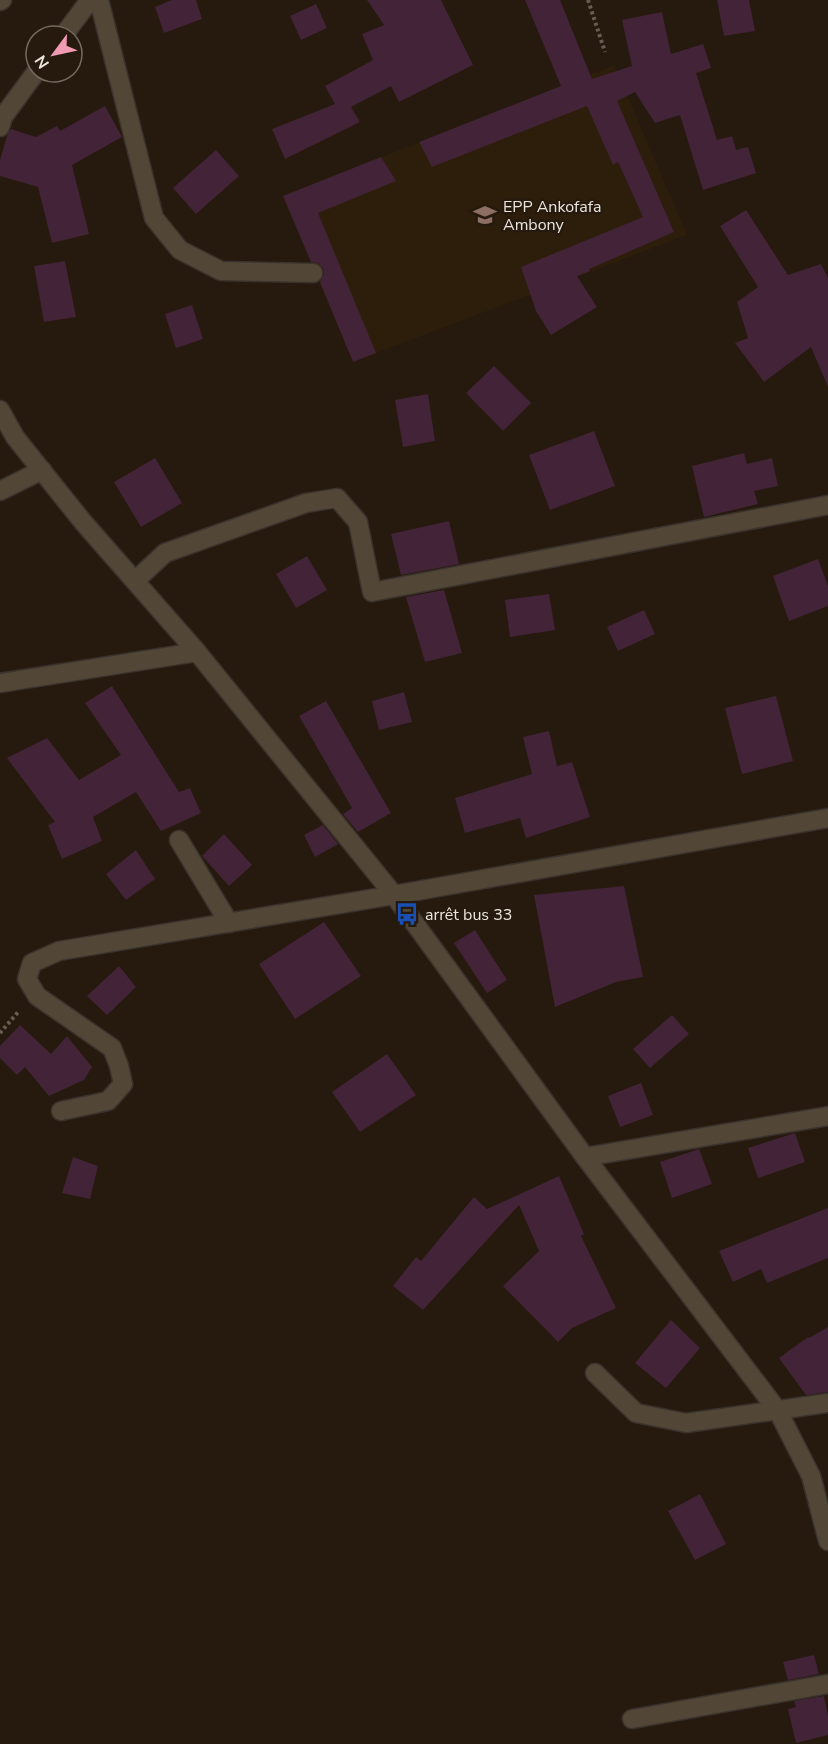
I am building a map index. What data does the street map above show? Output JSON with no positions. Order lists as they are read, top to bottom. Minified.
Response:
{"places":{"school or university":["EPP Ankofafa Ambony"],"bus stop":["arrêt bus 33"]},"north":"bottom left"}
